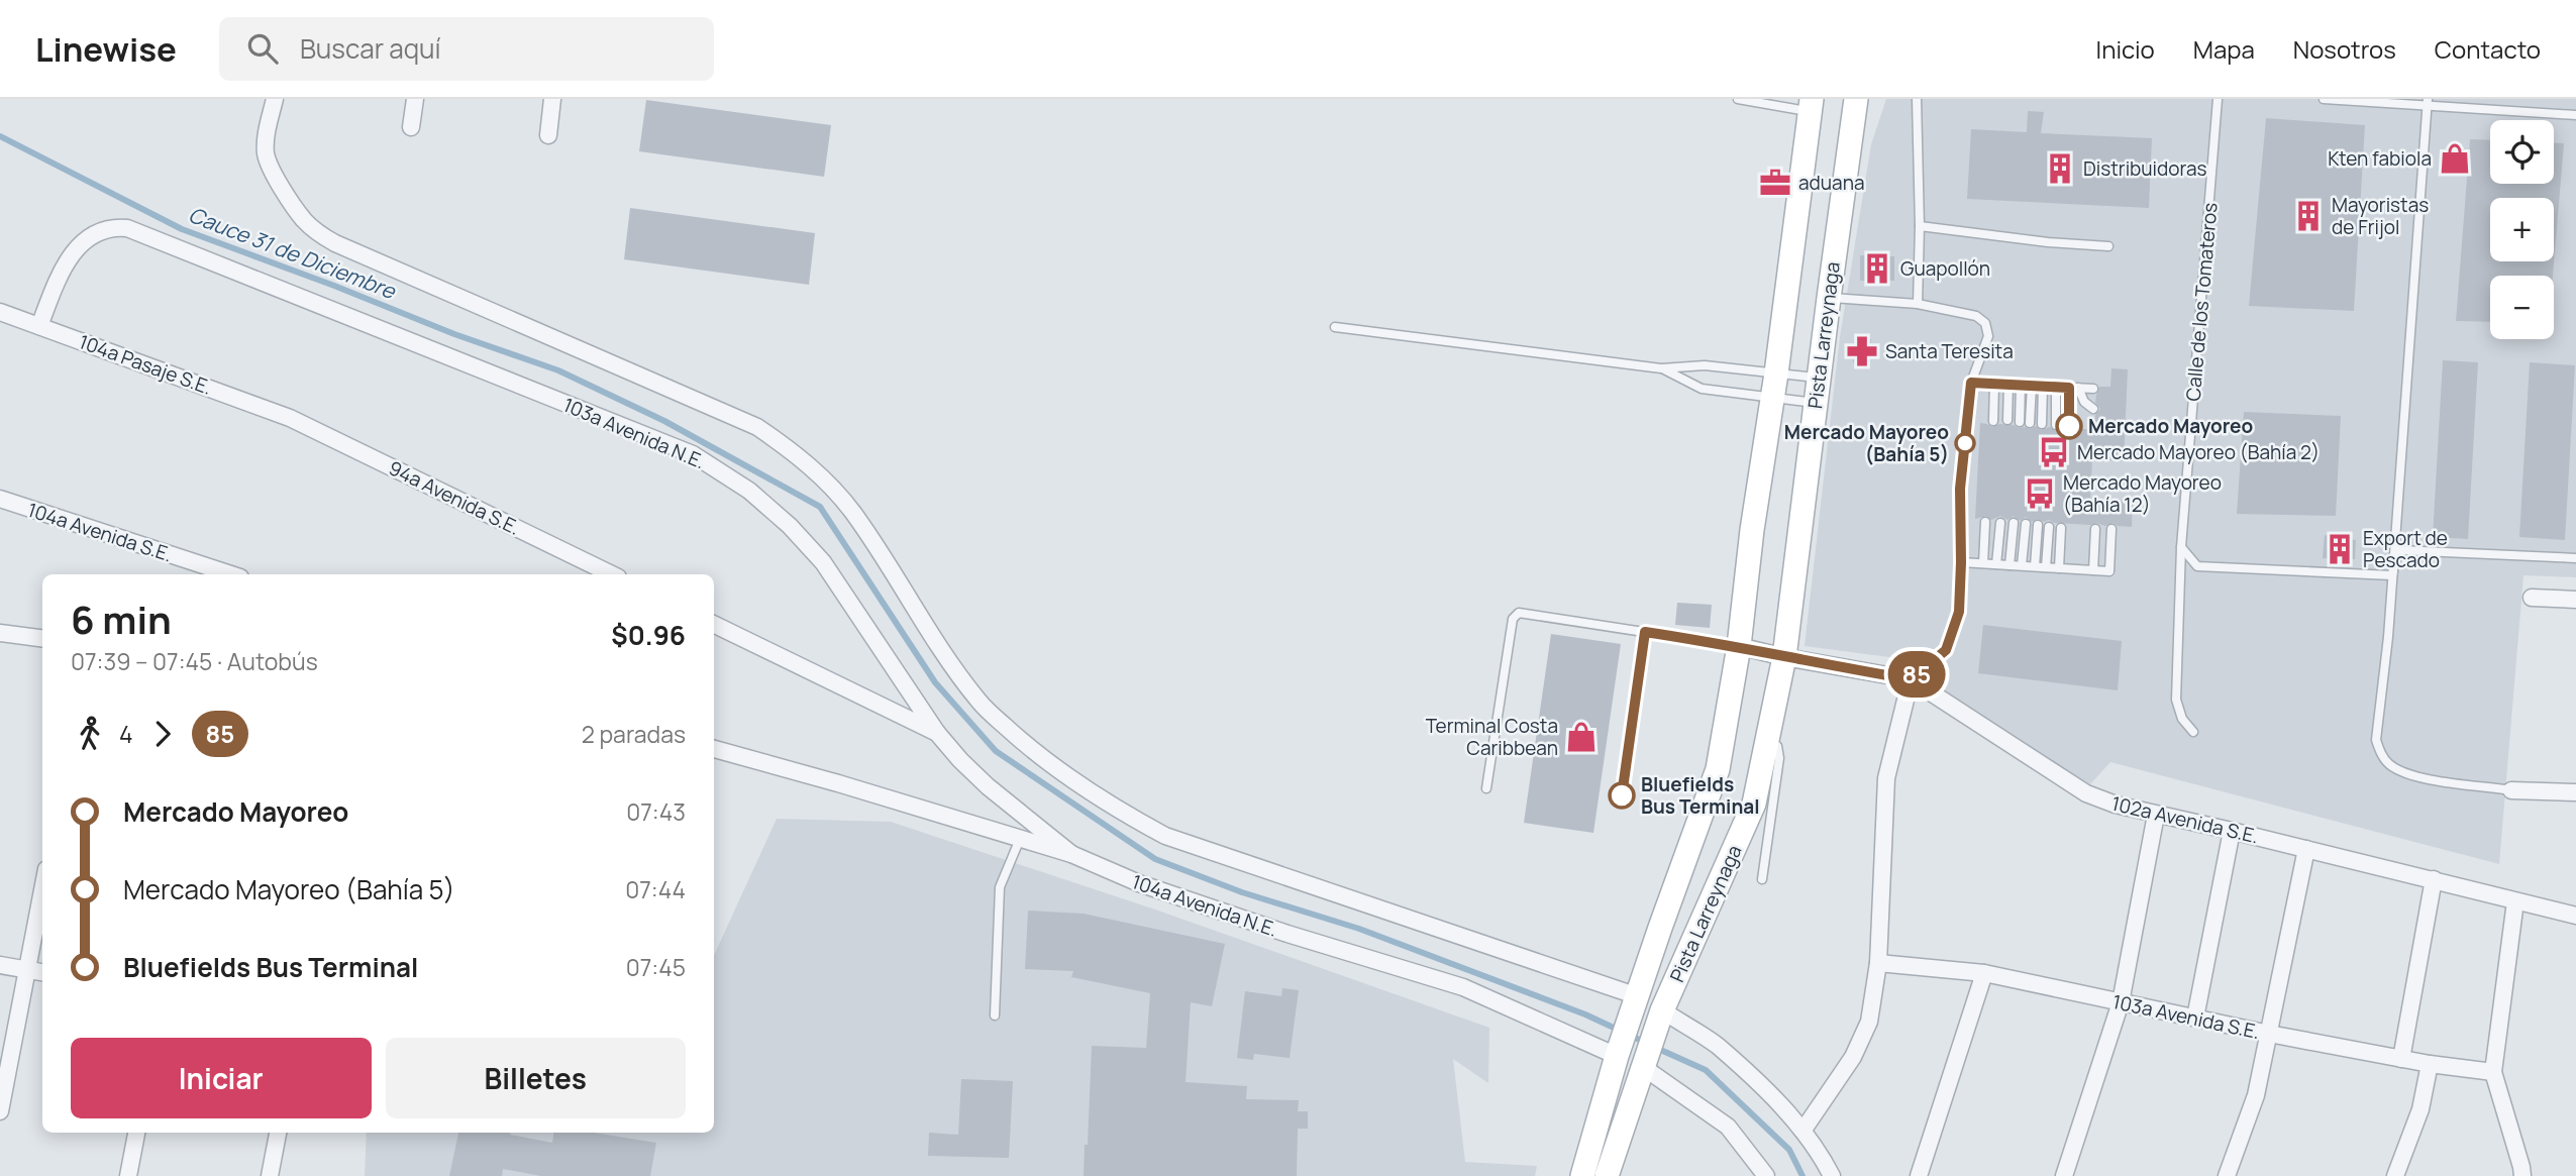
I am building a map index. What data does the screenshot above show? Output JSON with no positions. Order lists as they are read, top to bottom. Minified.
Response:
{"streets":{"main road":["Pista Larreynaga"],"street":["104a Pasaje S.E.","103a Avenida N.E.","94a Avenida S.E.","104a Avenida S.E.","102a Avenida S.E.","104a Avenida N.E.","103a Avenida S.E."],"lane":["Calle de los Tomateros"]},"crossings":[["Pista Larreynaga","102a Avenida S.E."],["Pista Larreynaga","104a Avenida N.E."],["104a Pasaje S.E.","103a Avenida N.E."],["104a Pasaje S.E.","94a Avenida S.E."],["103a Avenida N.E.","104a Avenida N.E."]],"water":["Cauce 31 de Diciembre"],"places":{"shop":["Kten fabiola","Terminal Costa Caribbean"],"building":["Distribuidoras","Mayoristas de Frijol","Guapollón","Export de Pescado"],"office":["aduana"],"pharmacy":["Santa Teresita"],"other":["Mercado Mayoreo","Mercado Mayoreo (Bahía 5)","Bluefields Bus Terminal"],"bus stop":["Mercado Mayoreo (Bahía 2)","Mercado Mayoreo (Bahía 12)"]},"lines":["bus line 85"],"page":{"header":"Linewise","search":"Buscar aquí","nav":["Inicio","Mapa","Nosotros","Contacto"],"on_map":"85","map_buttons":["+","−"],"heading":["6 min","07:39 – 07:45 · Autobús","$0.96"],"legs":["4","85","2 paradas"],"list":[{"name":"Mercado Mayoreo","value":"07:43"},{"name":"Mercado Mayoreo (Bahía 5)","value":"07:44"},{"name":"Bluefields Bus Terminal","value":"07:45"}],"buttons":["Iniciar","Billetes"]}}
